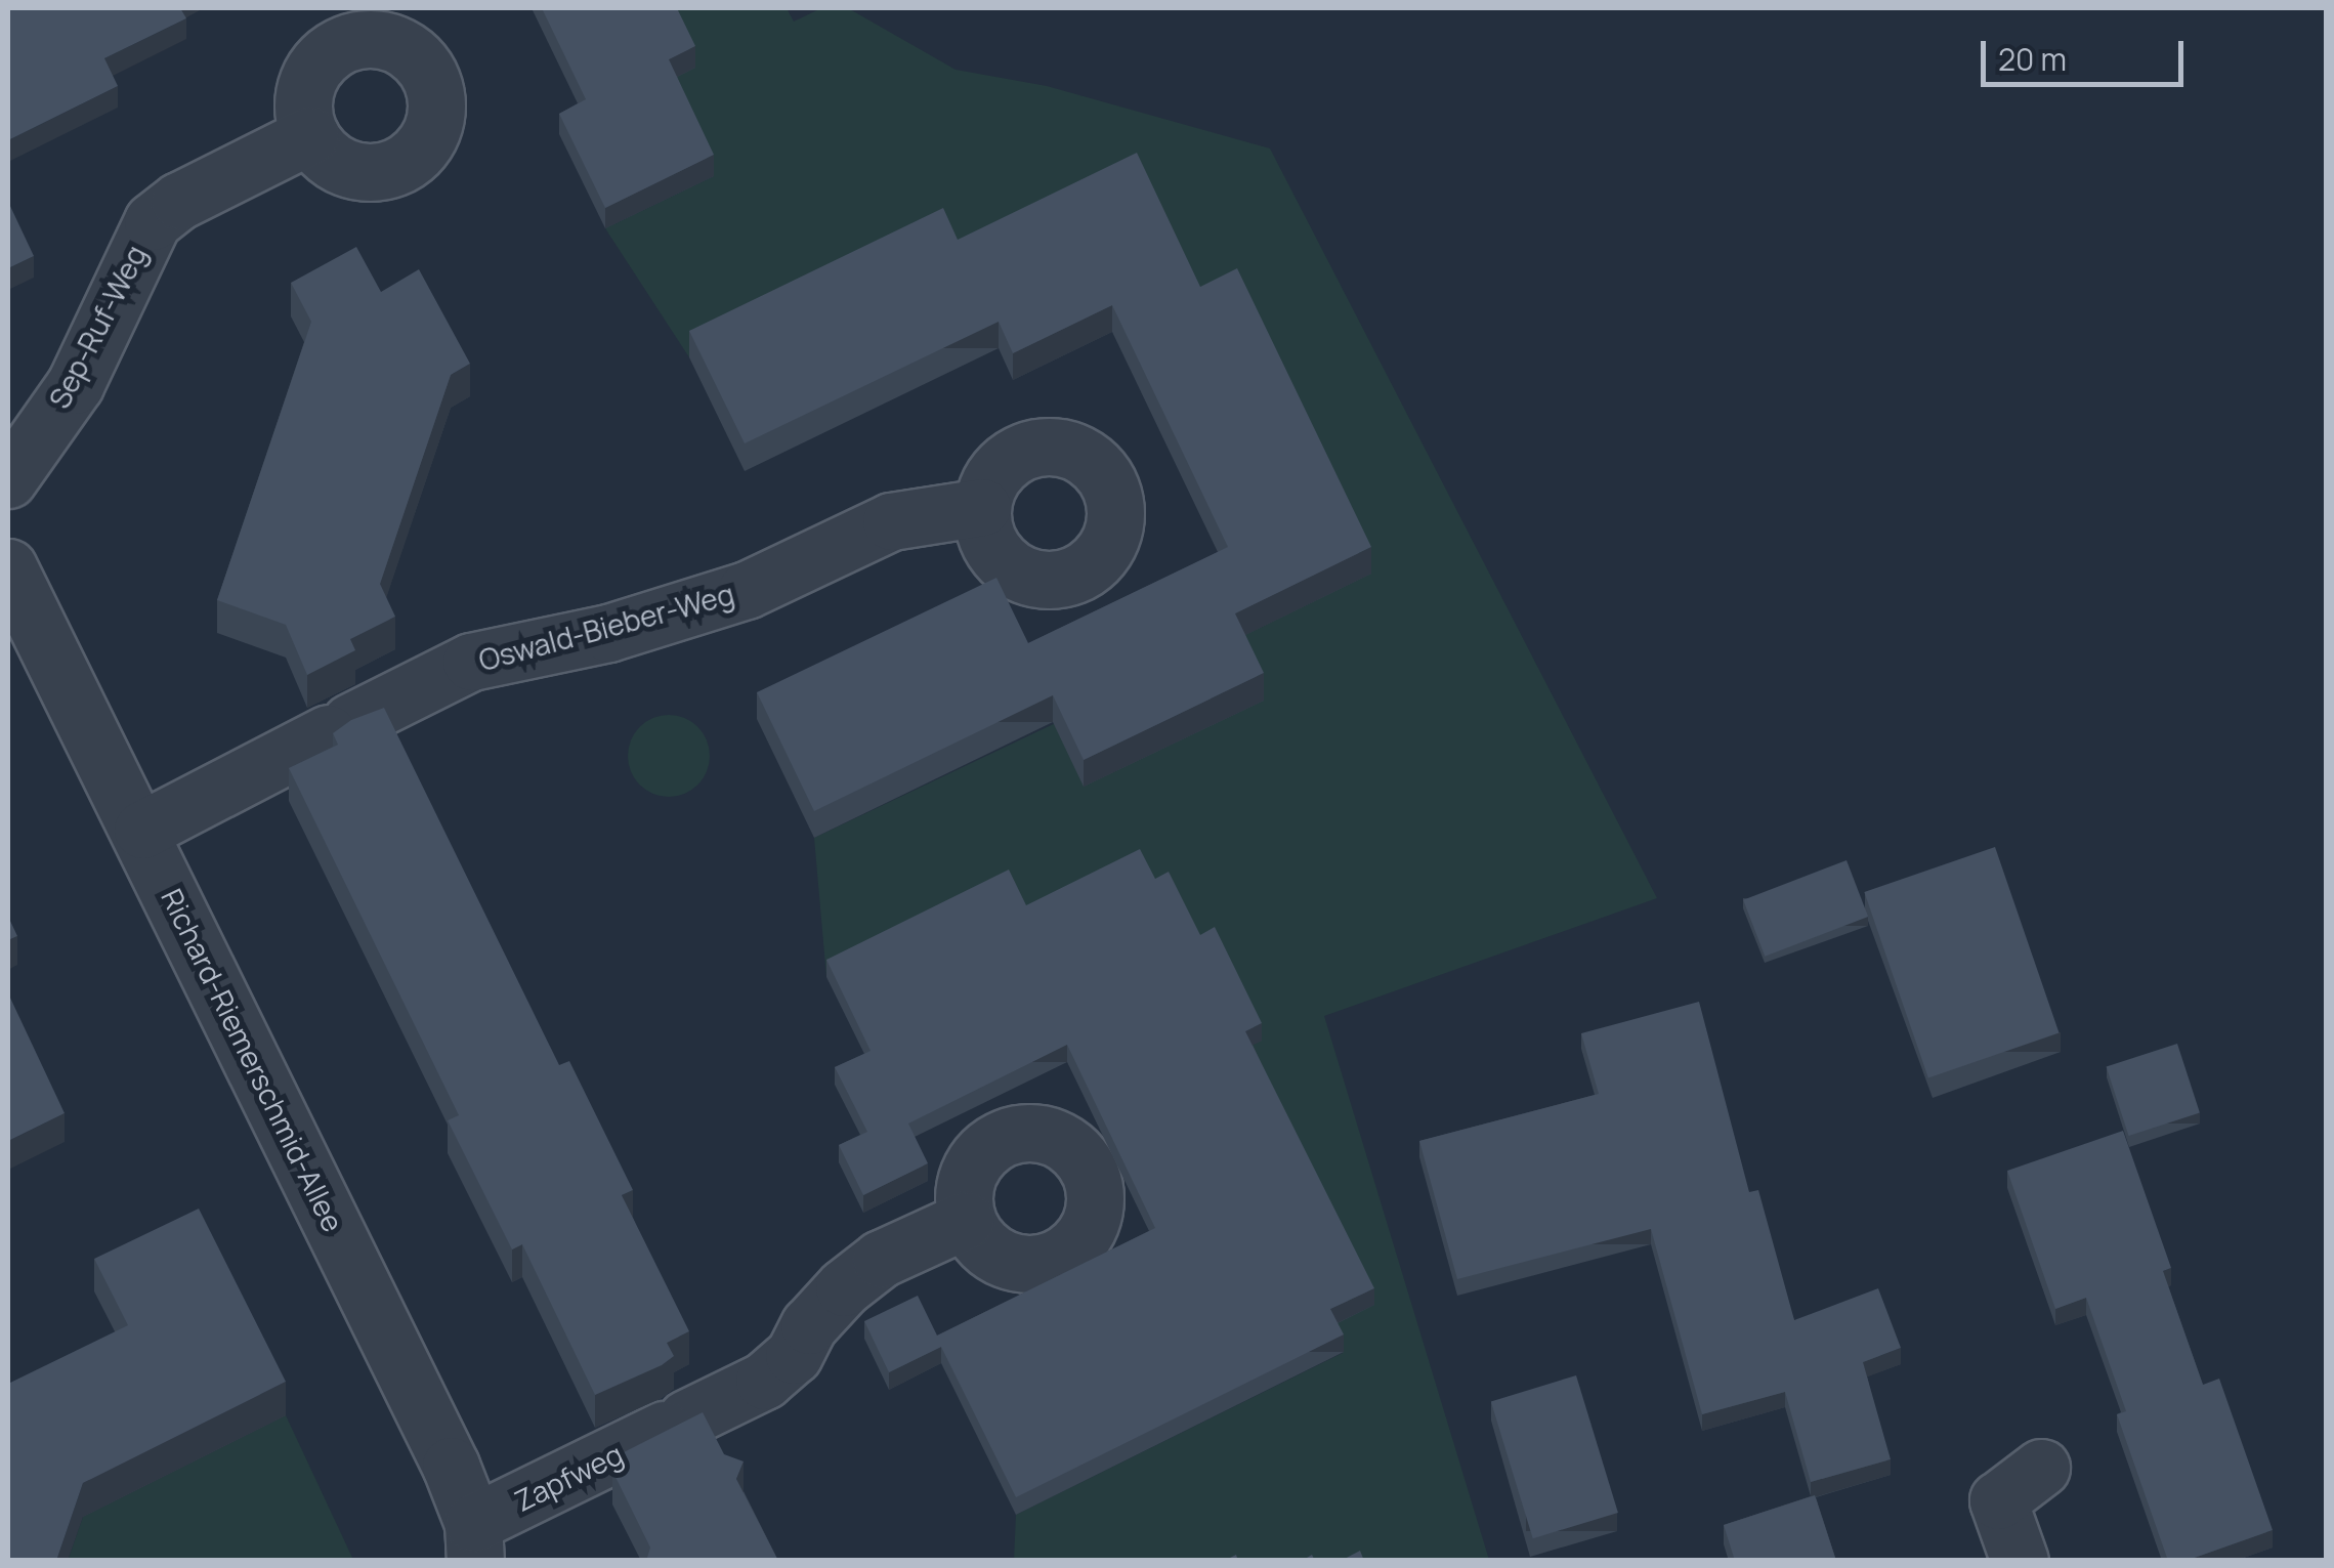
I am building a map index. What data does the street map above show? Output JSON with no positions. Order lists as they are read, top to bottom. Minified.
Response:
{"streets":{"street":["Sep-Ruf-Weg","Oswald-Bieber-Weg","Richard-Riemerschmid-Allee","Zapfweg"]},"crossings":[["Oswald-Bieber-Weg","Richard-Riemerschmid-Allee"],["Richard-Riemerschmid-Allee","Zapfweg"]],"scale_bar":"20 m"}
